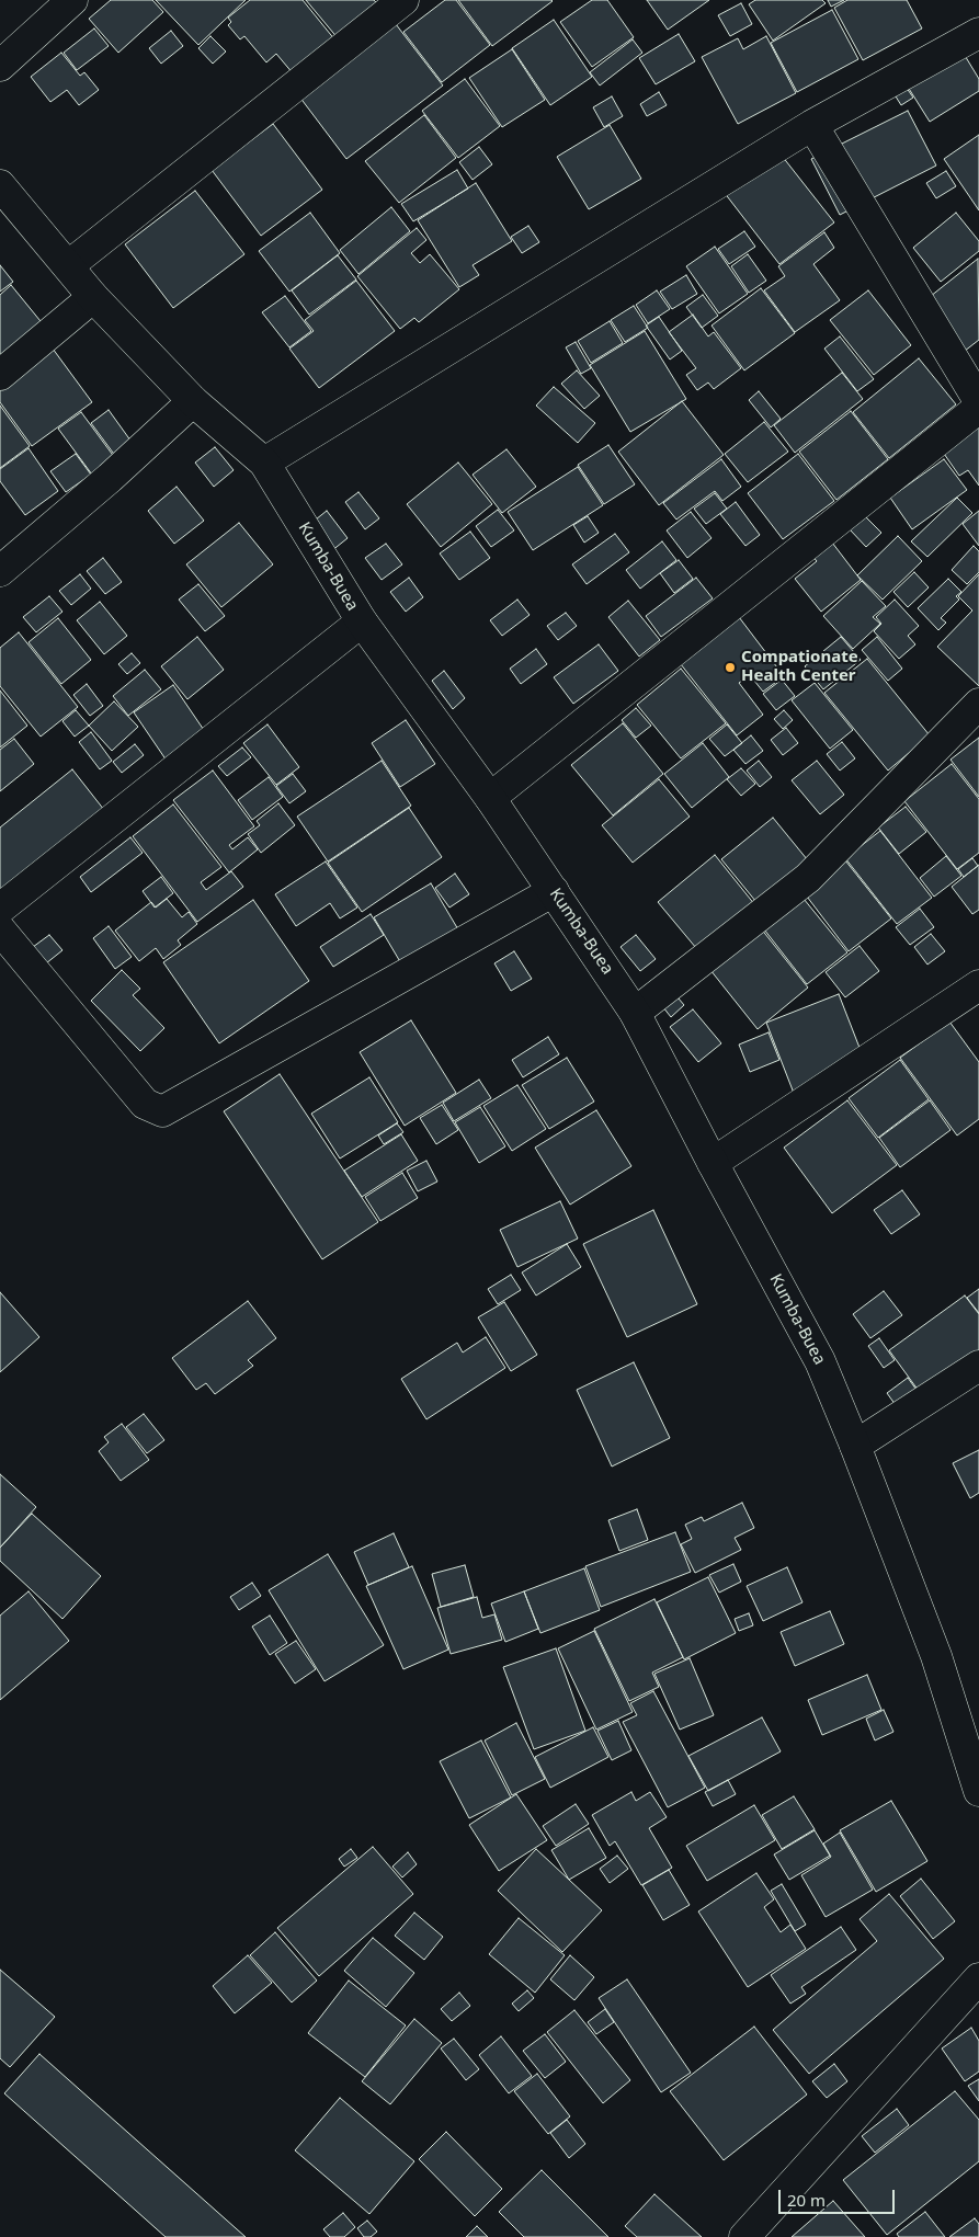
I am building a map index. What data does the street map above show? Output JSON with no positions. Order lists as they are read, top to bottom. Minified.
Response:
{"streets":{"main road":["Kumba-Buea"]},"places":["Compationate Health Center"],"scale_bar":"20 m"}
